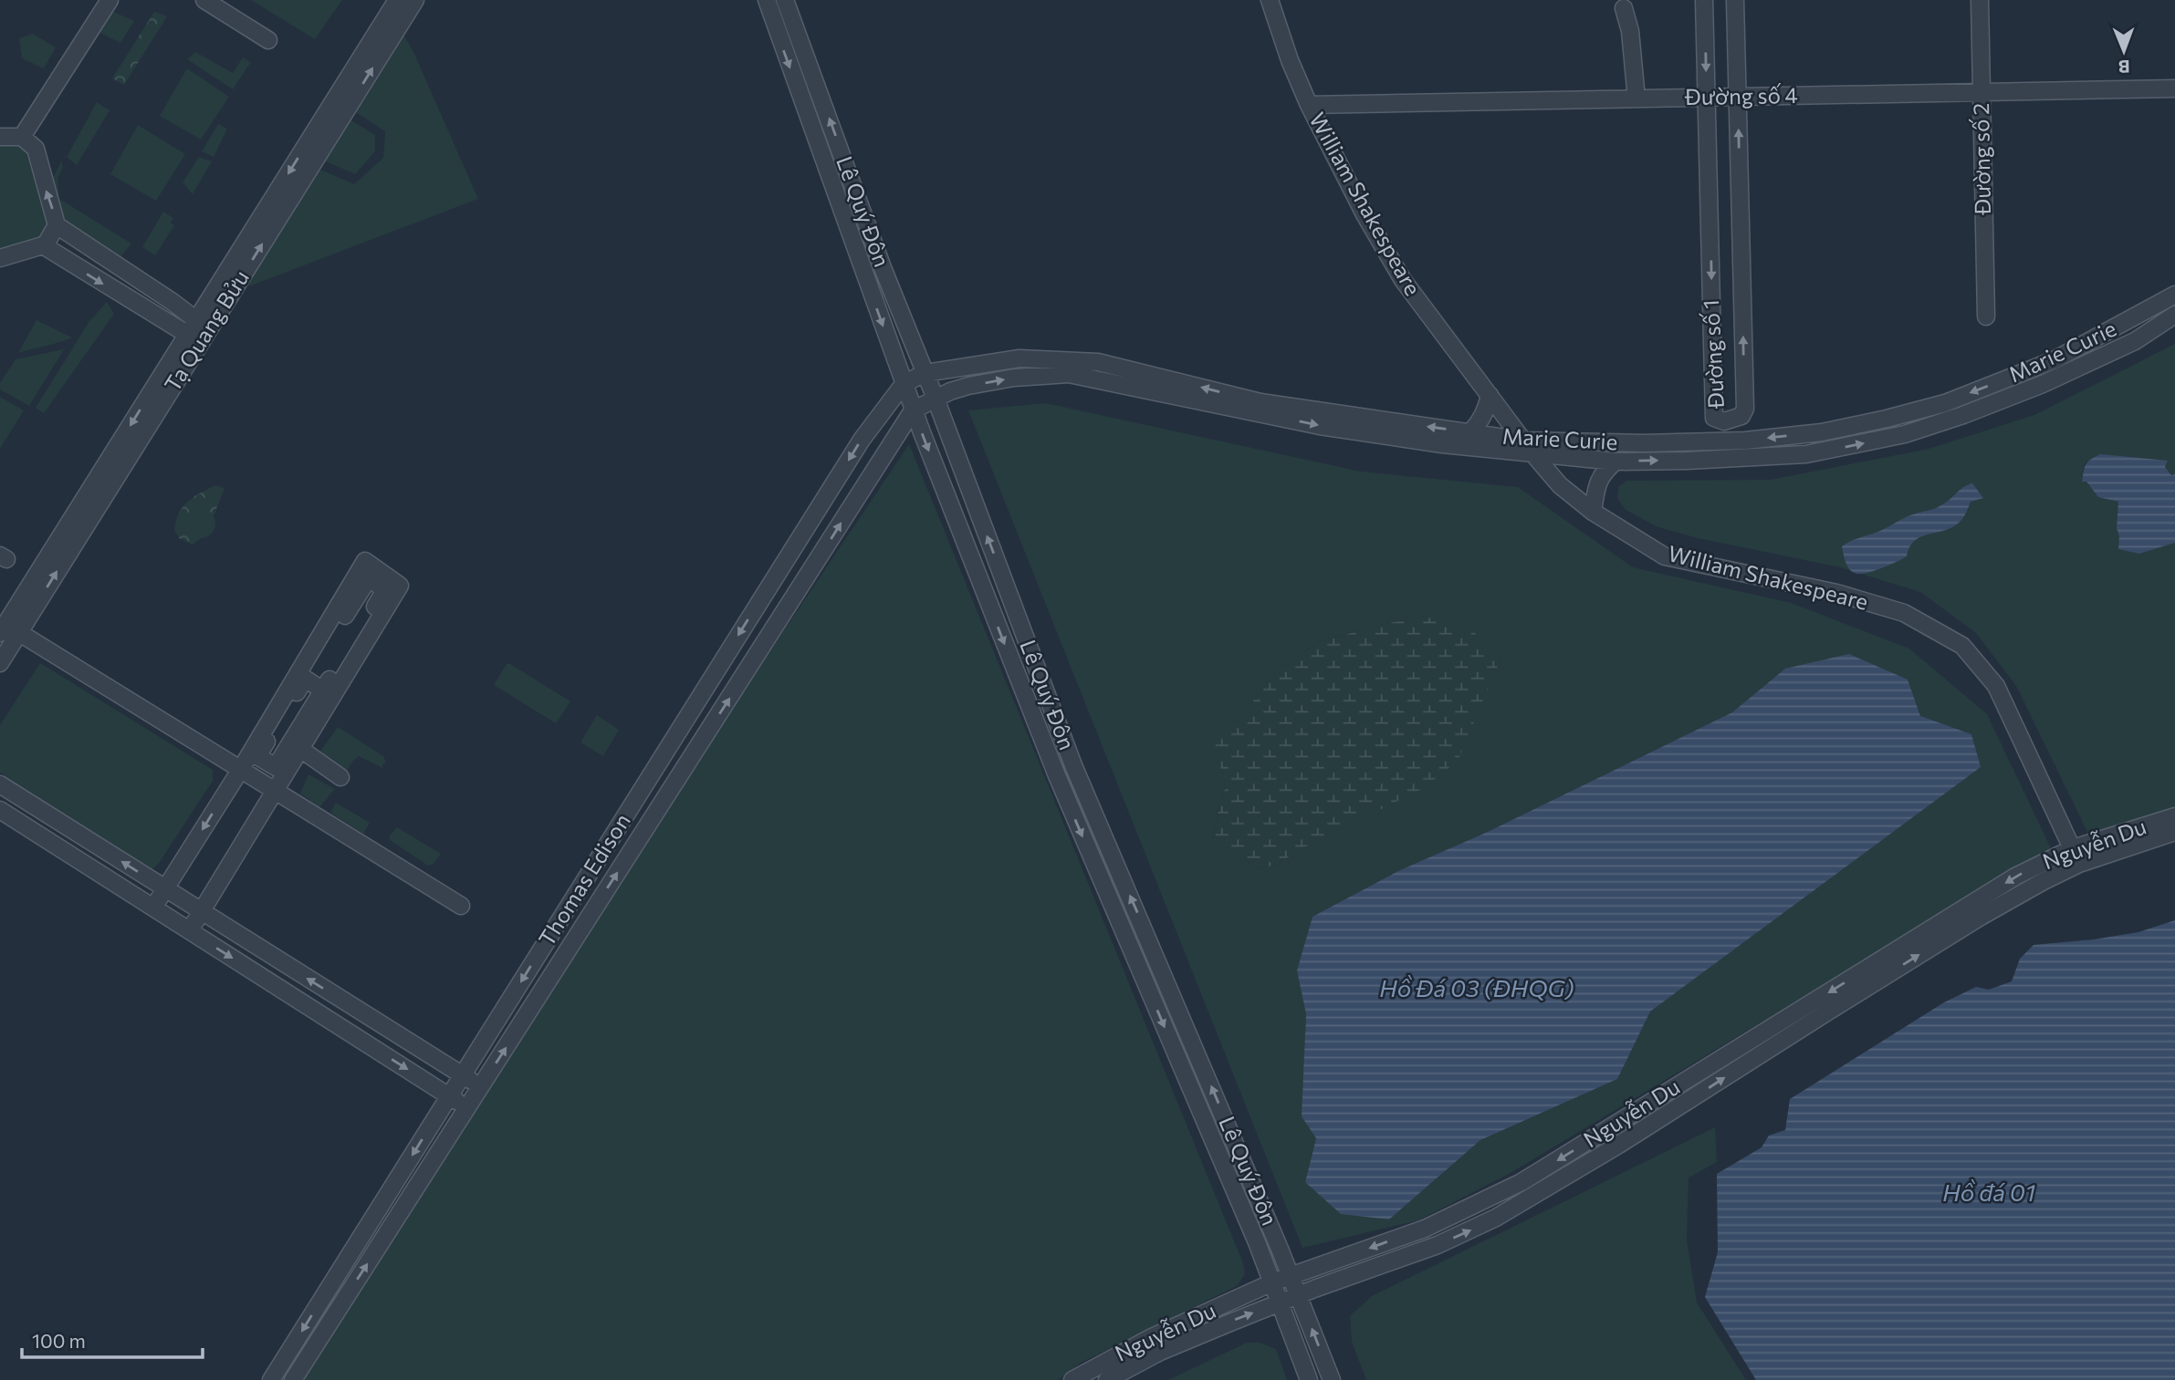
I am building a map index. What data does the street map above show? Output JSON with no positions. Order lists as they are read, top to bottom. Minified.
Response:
{"streets":{"street":["Đường số 4","Đường số 2","William Shakespeare","Lê Quý Đôn","Tạ Quang Bửu","Marie Curie","Đường số 1","Nguyễn Du","Thomas Edison"]},"crossings":[["Đường số 4","Đường số 2"],["Đường số 4","William Shakespeare"],["Đường số 4","Đường số 1"],["William Shakespeare","Marie Curie"],["William Shakespeare","Nguyễn Du"],["Lê Quý Đôn","Marie Curie"],["Lê Quý Đôn","Nguyễn Du"],["Lê Quý Đôn","Thomas Edison"],["Marie Curie","Thomas Edison"]],"water":["Hồ Đá 03 (ĐHQG)","Hồ đá 01"],"scale_bar":"100 m","north":"bottom"}
